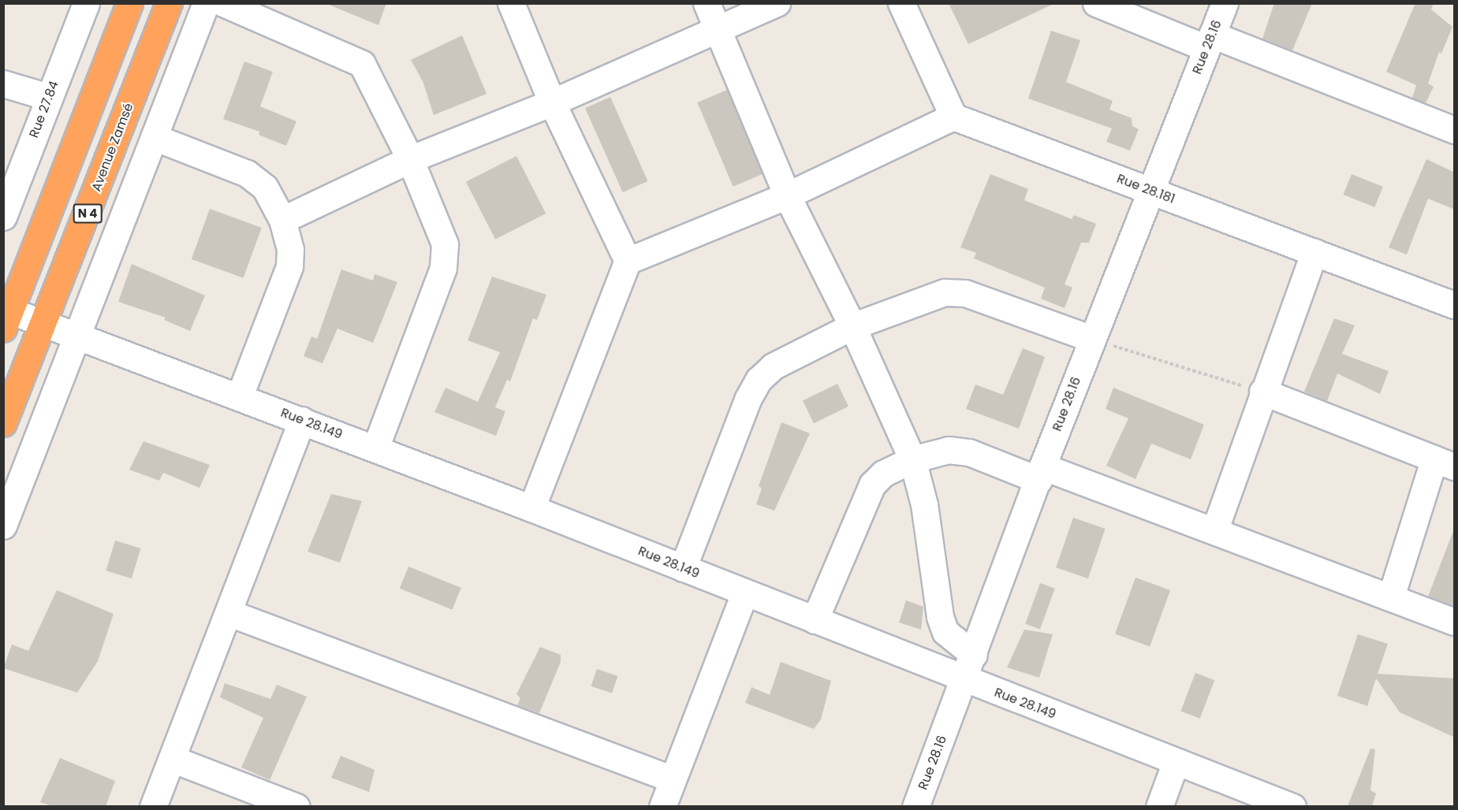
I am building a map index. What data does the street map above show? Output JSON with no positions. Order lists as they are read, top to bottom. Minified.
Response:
{"streets":{"highway":["Avenue Zamsé","N 4"],"street":["Rue 28.16","Rue 27.84","Rue 28.181","Rue 28.149"]},"crossings":[["Rue 28.16","Rue 28.181"],["Rue 28.16","Rue 28.149"],["Avenue Zamsé","Rue 28.149"],["N 4","Rue 28.149"]]}
